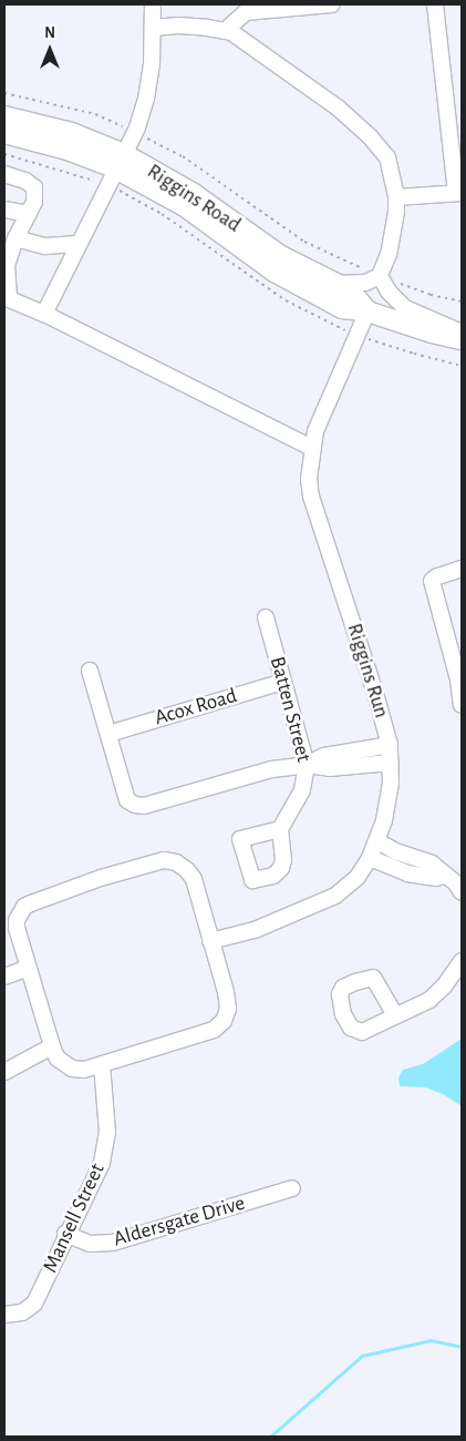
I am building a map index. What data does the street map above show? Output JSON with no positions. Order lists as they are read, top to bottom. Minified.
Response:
{"streets":{"main road":["Riggins Road"],"street":["Riggins Run","Acox Road","Batten Street","Mansell Street","Aldersgate Drive"]},"crossings":[["Riggins Road","Riggins Run"],["Acox Road","Batten Street"],["Mansell Street","Aldersgate Drive"]],"north":"top"}
